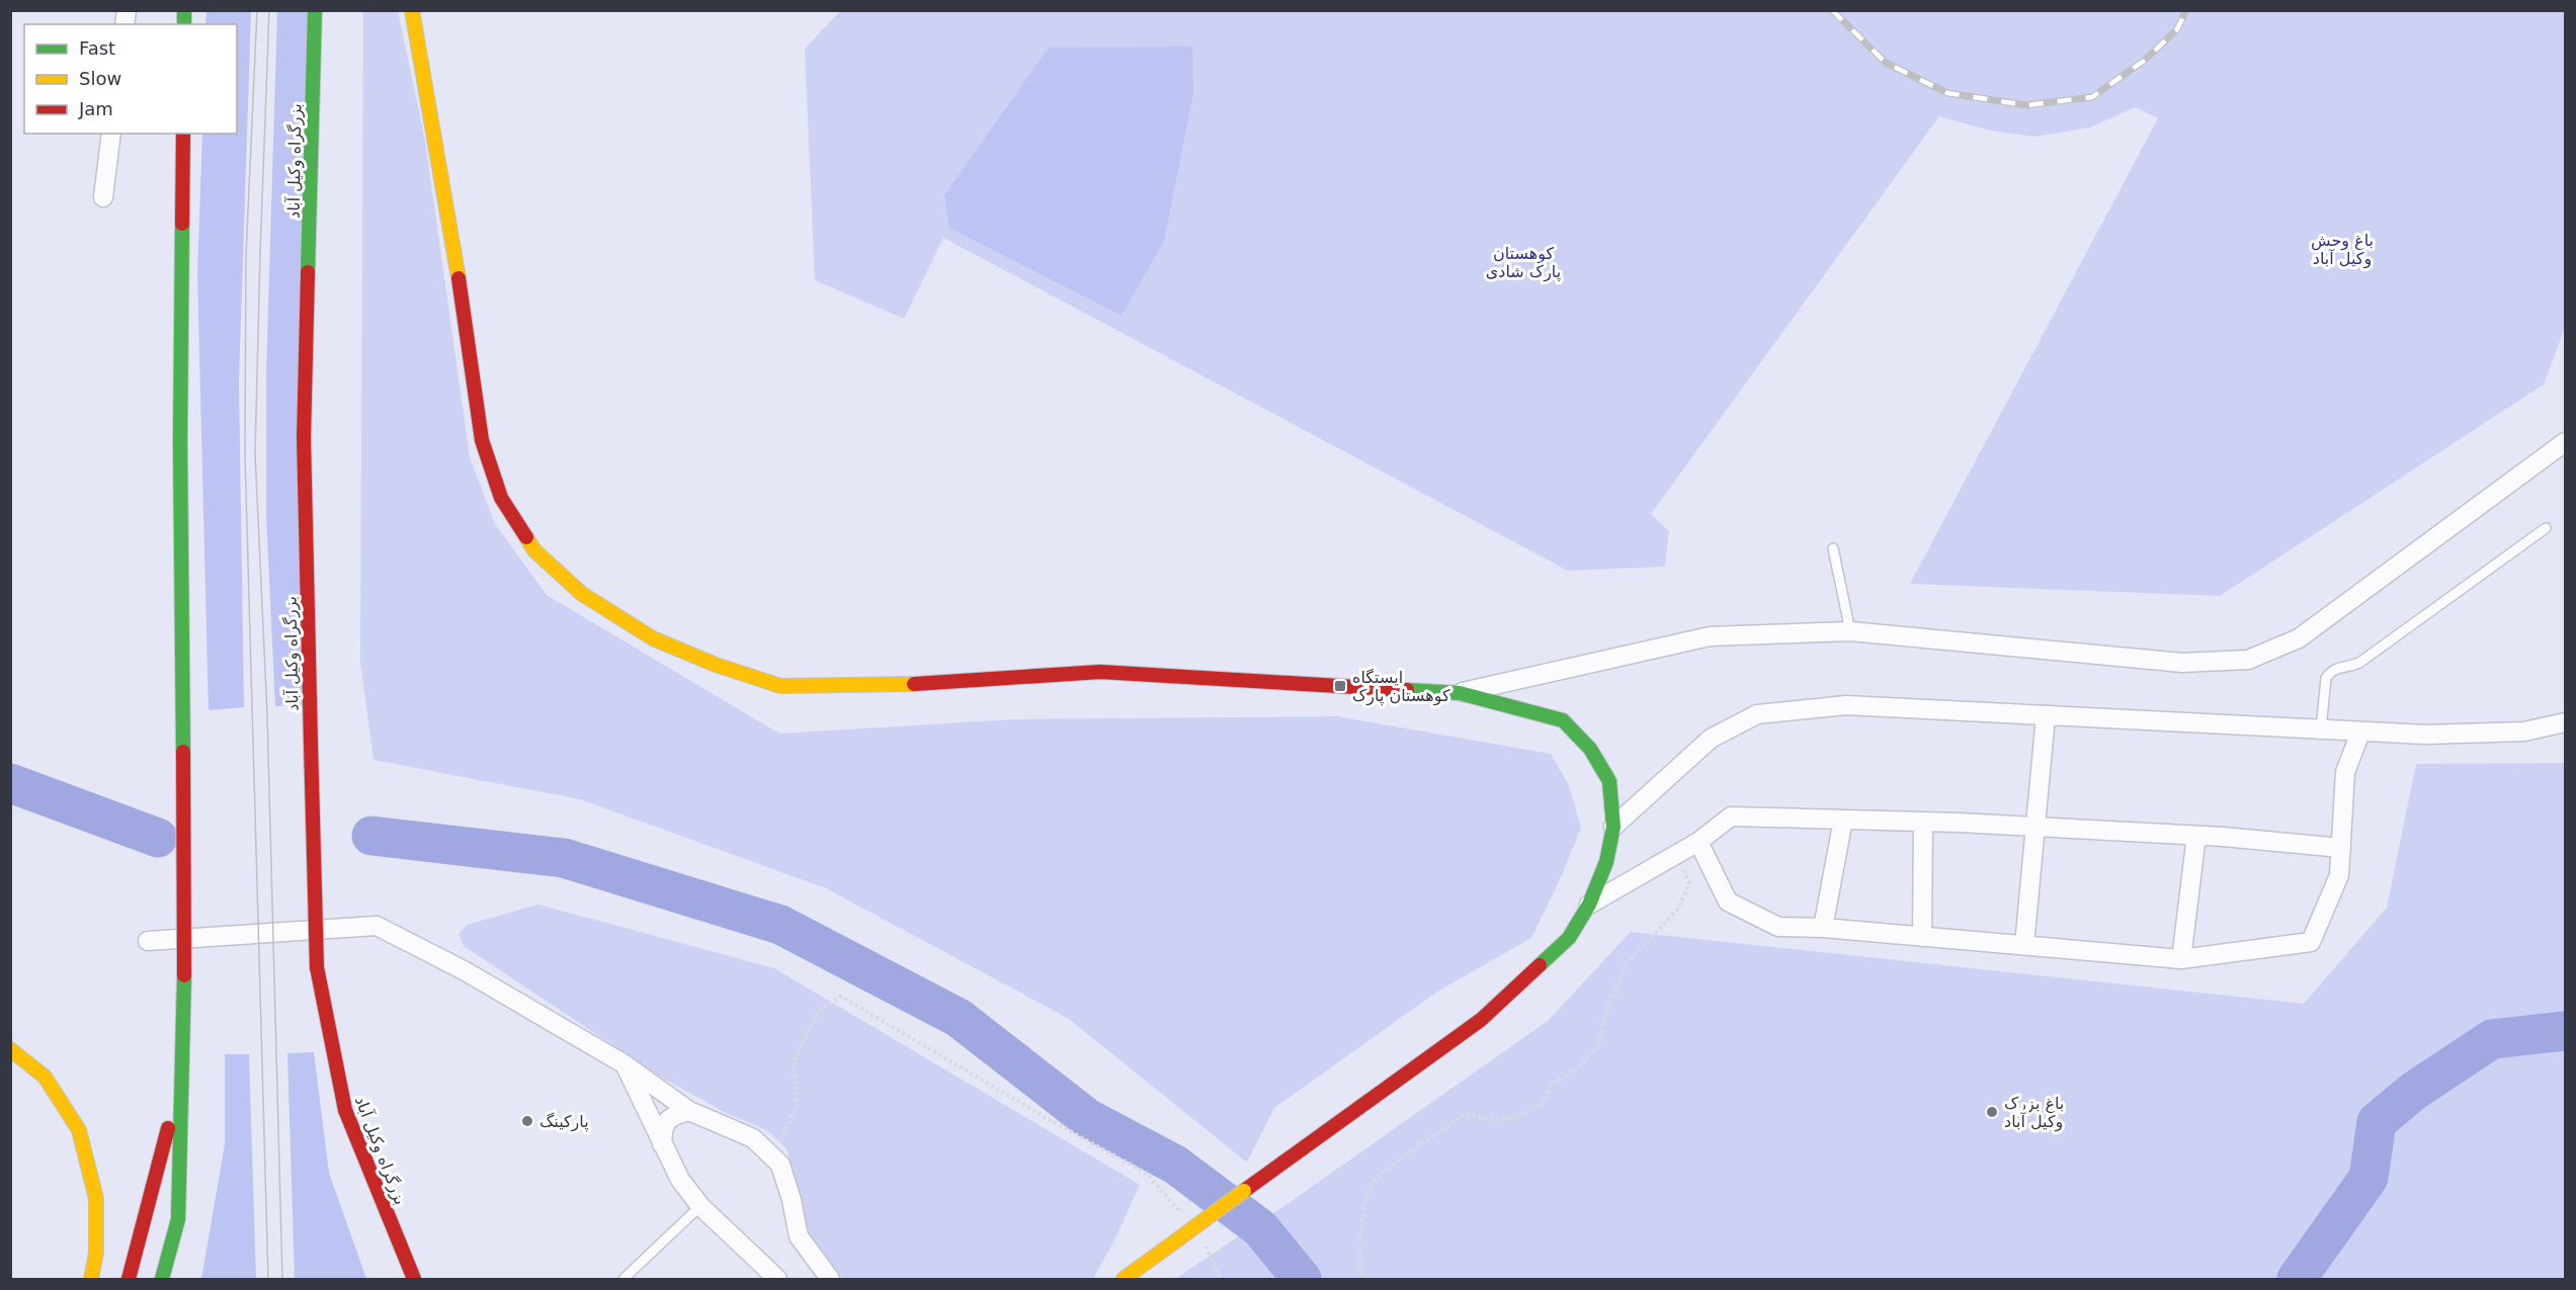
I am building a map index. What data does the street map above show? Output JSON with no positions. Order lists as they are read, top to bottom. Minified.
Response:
{"streets":{"main road":["بزرگراه وکیل آباد"]},"parks":["باغ وحش وکیل آباد","کوهستان پارک شادی"],"places":{"transit":["ایستگاه کوهستان پارک"],"other":["باغ بزرک وکیل آباد","پارکینگ"]},"legend":["Fast","Slow","Jam"]}
